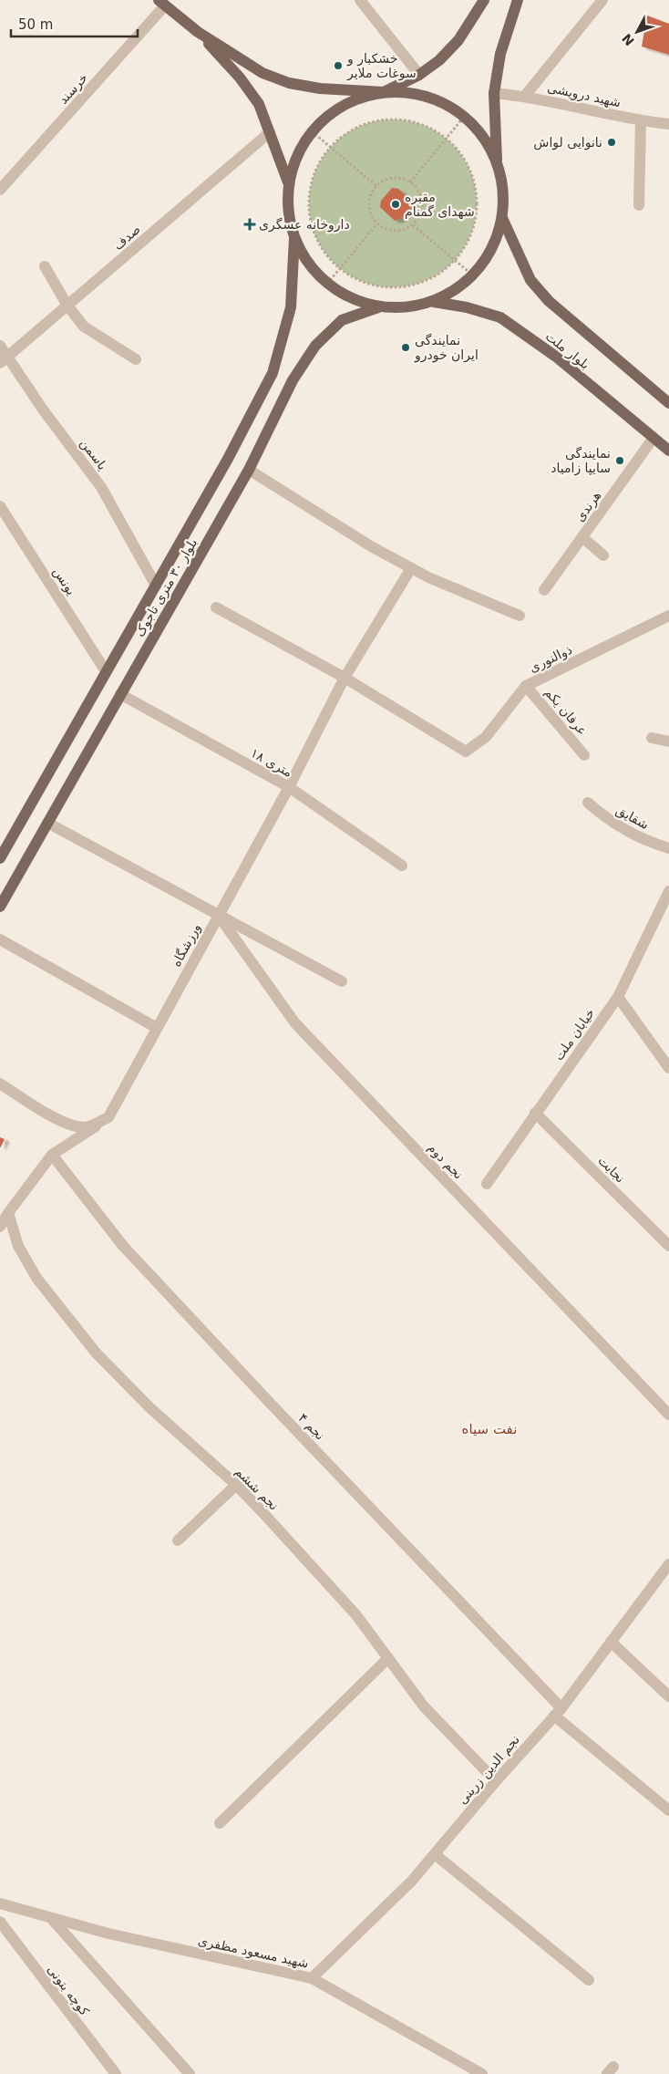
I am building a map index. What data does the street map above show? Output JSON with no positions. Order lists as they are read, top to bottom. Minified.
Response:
{"streets":{"main road":["بلوار ملت","بلوار ۳۰ متری تاجوک"],"street":["خرسند","شهید درویشی","صدف","یاسمن","هرندی","یونس","ذوالنوری","عرفان یکم","۱۸ متری","شقایق","ورزشگاه","خیابان ملت","نجم دوم","نجابت","نجم ۴","نجم ششم","نجم الدین زرینی","شهید مسعود مظفری","کوچه بتونی"]},"crossings":[["صدف","یاسمن"],["بلوار ملت","هرندی"],["یاسمن","بلوار ۳۰ متری تاجوک"],["یونس","بلوار ۳۰ متری تاجوک"],["بلوار ۳۰ متری تاجوک","۱۸ متری"],["ذوالنوری","عرفان یکم"],["ذوالنوری","ورزشگاه"],["۱۸ متری","ورزشگاه"],["ورزشگاه","نجم دوم"],["خیابان ملت","نجابت"],["نجم ۴","نجم الدین زرینی"],["نجم ششم","نجم الدین زرینی"],["نجم الدین زرینی","شهید مسعود مظفری"]],"districts":["نفت سیاه"],"places":{"other":["خشکبار و سوغات ملایر","نانوایی لواش","مقبره شهدای گمنام","نمایندگی ایران خودرو","نمایندگی سایپا زامیاد"],"health":["داروخانه عسگری"]},"scale_bar":"50 m","north":"bottom left"}
